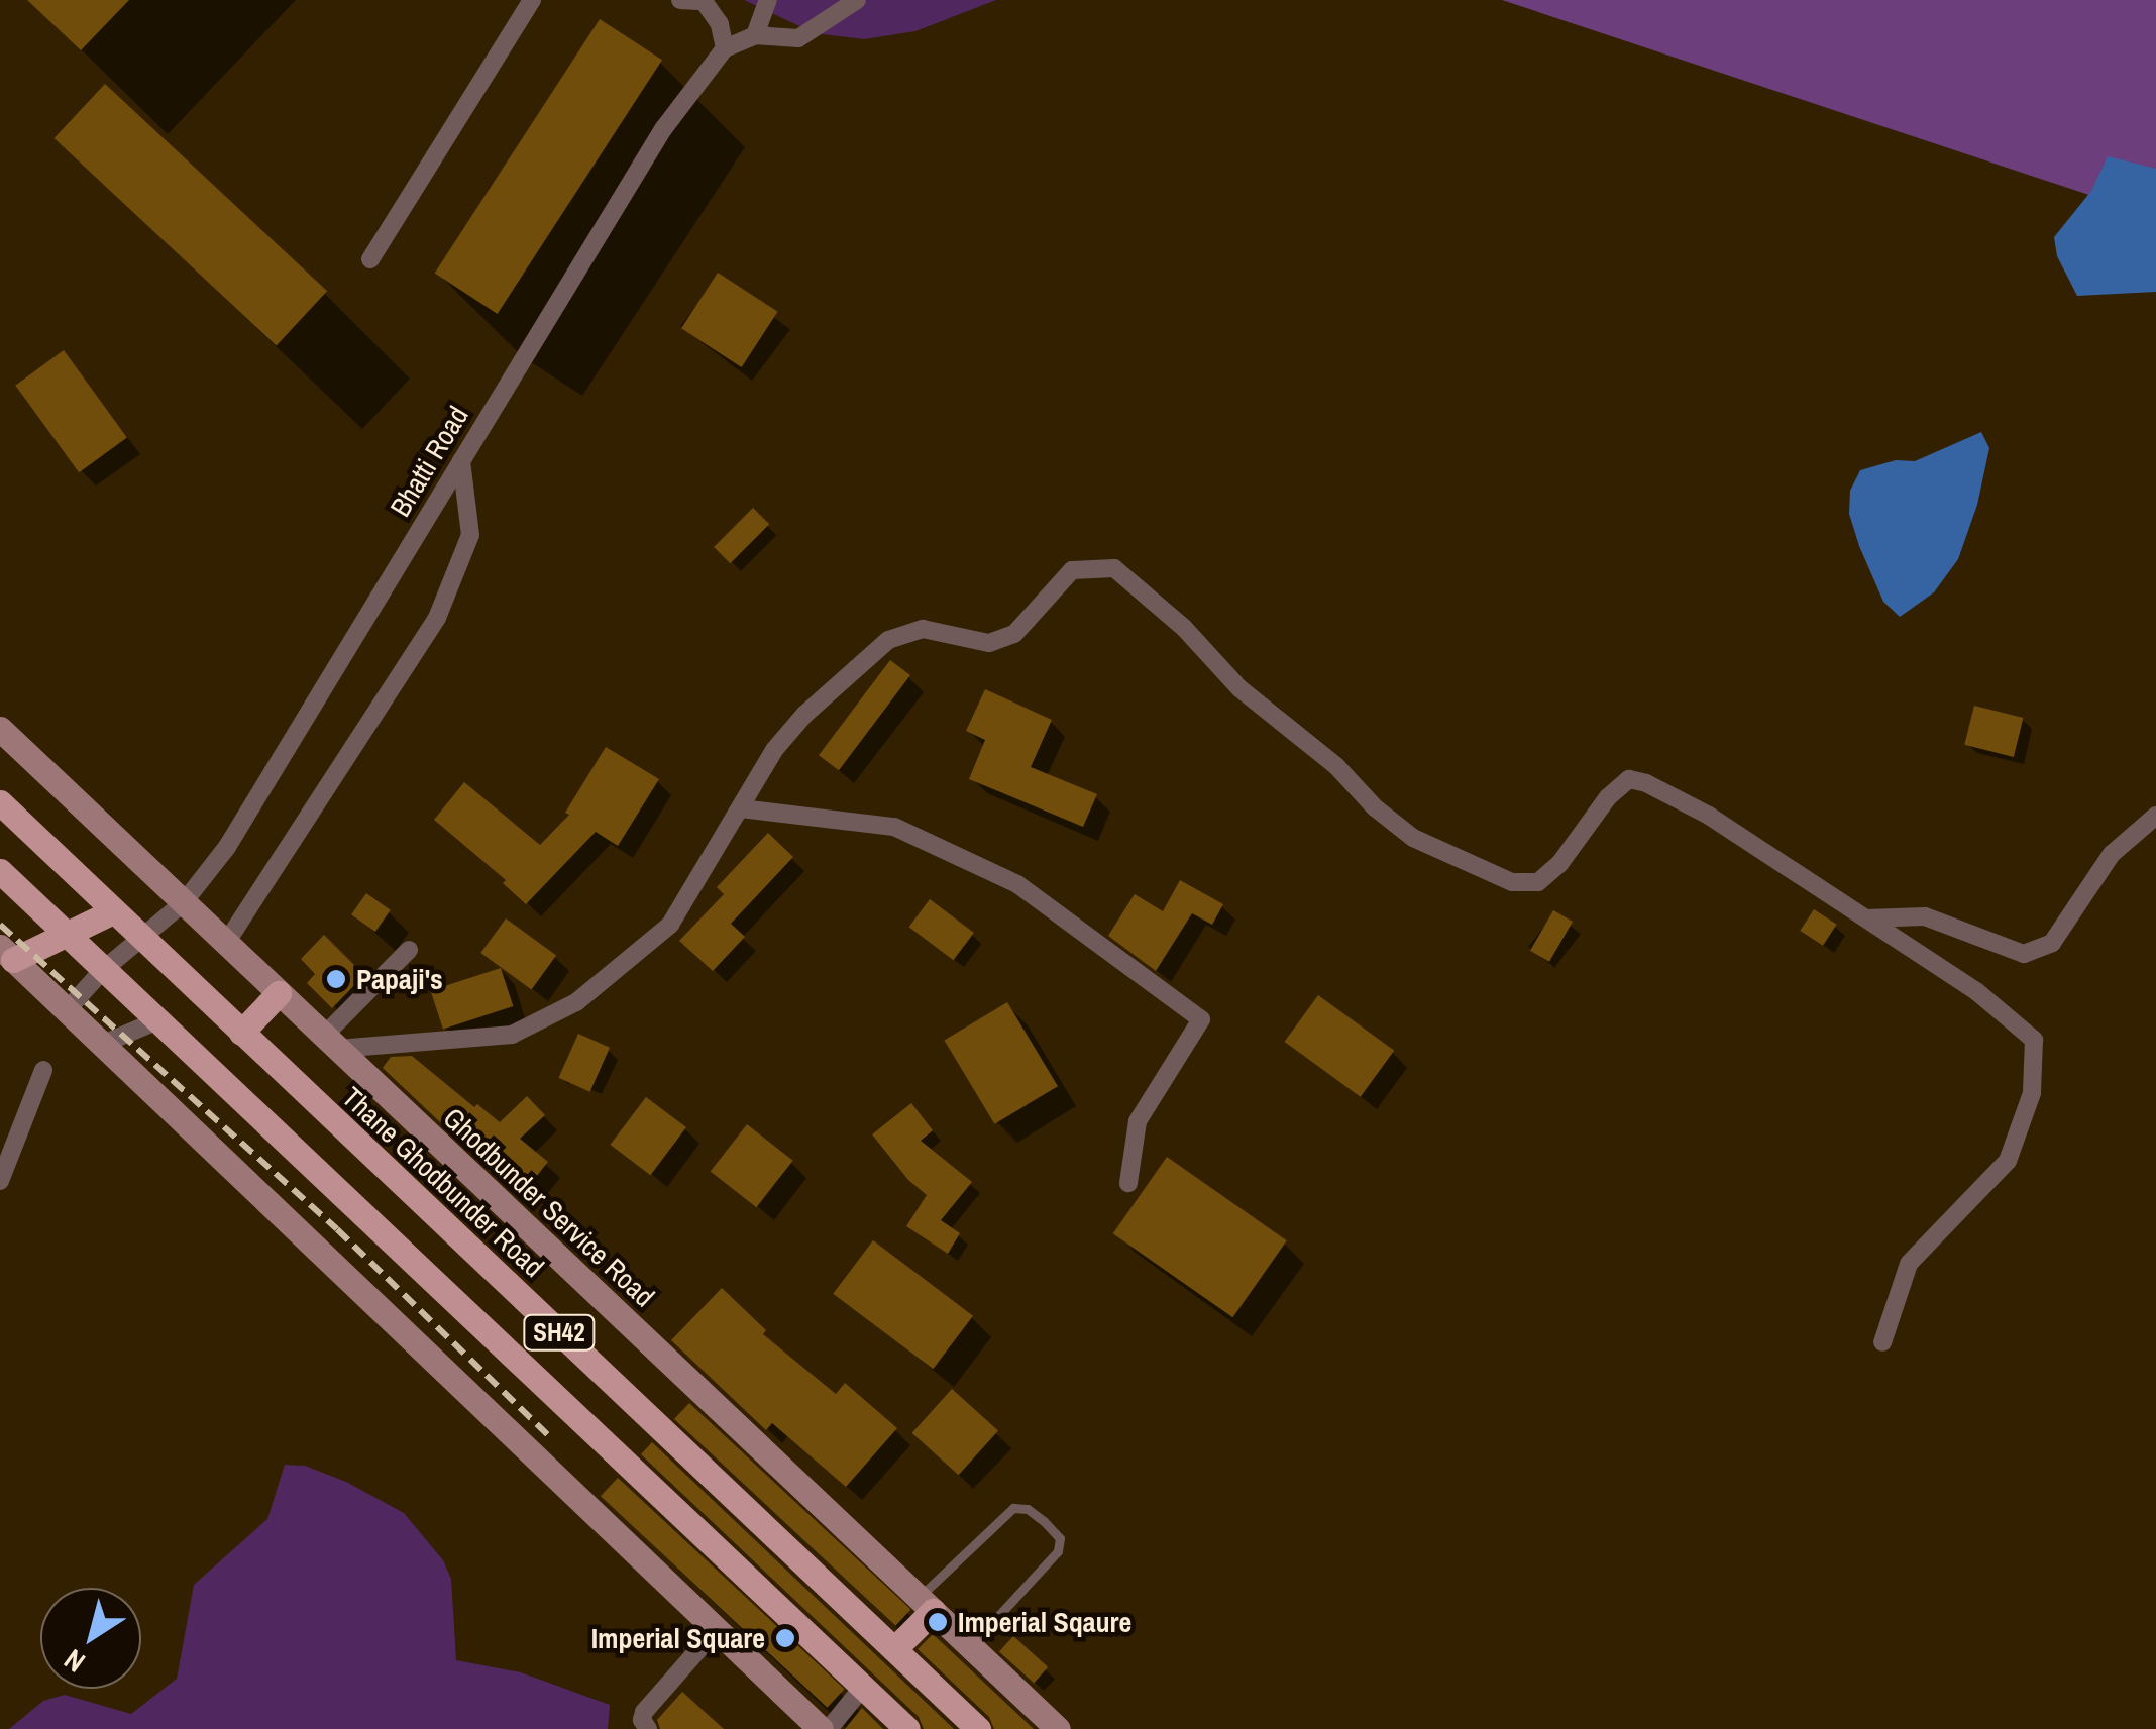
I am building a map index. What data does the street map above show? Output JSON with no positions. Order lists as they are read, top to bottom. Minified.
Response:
{"streets":{"main road":["Thane Ghodbunder Road","SH42"],"street":["Bhatti Road","Ghodbunder Service Road"]},"crossings":[["Bhatti Road","Thane Ghodbunder Road"],["Bhatti Road","Ghodbunder Service Road"],["Bhatti Road","SH42"]],"places":["Papaji's","Imperial Sqaure","Imperial Square"],"north":"bottom left"}
